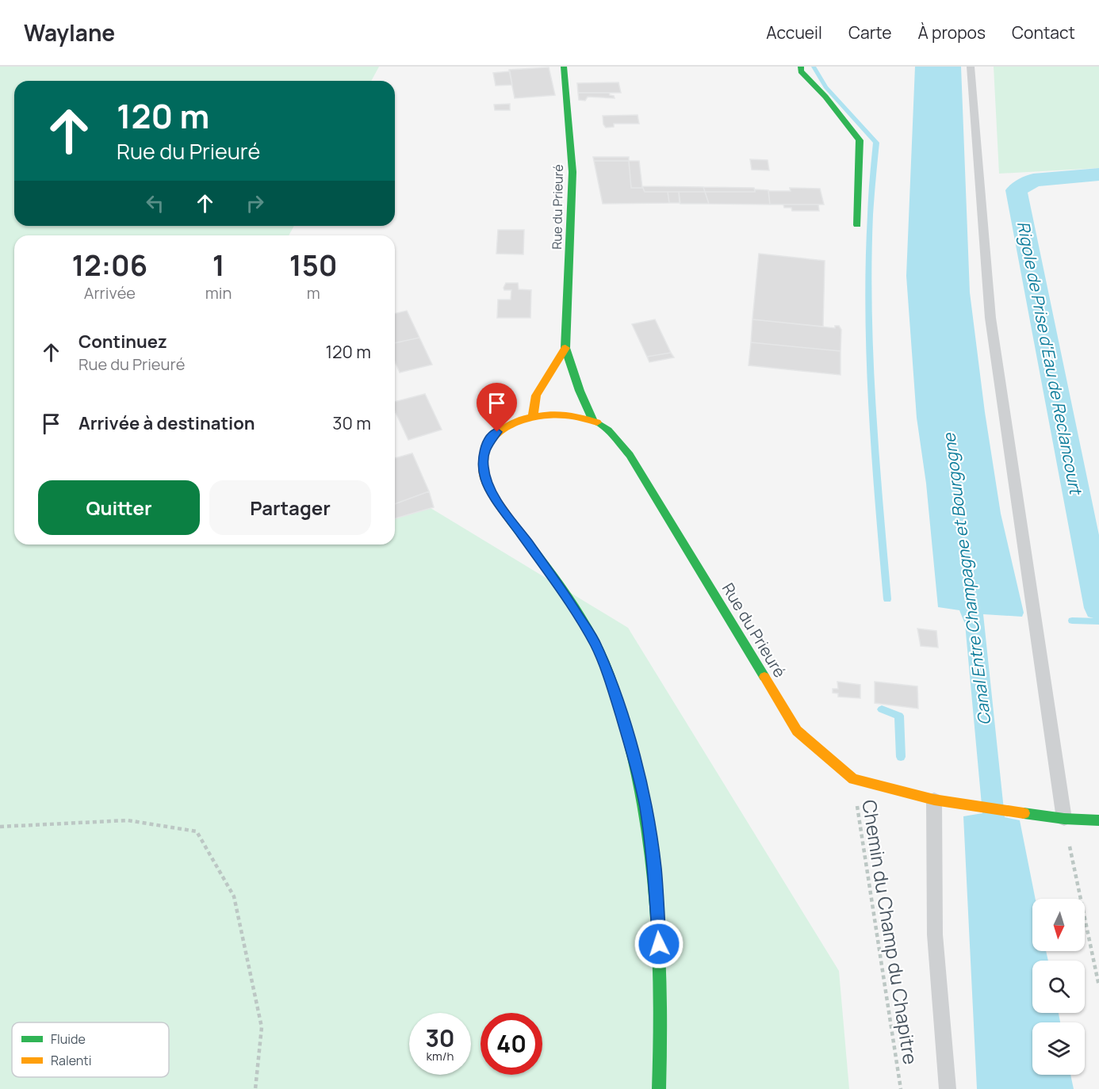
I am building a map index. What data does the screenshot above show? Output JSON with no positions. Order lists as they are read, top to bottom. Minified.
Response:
{"streets":{"street":["Rue du Prieuré"],"path":["Chemin du Champ du Chapitre"]},"crossings":[["Rue du Prieuré","Chemin du Champ du Chapitre"]],"water":["Rigole de Prise d'Eau de Reclancourt","Canal Entre Champagne et Bourgogne"],"legend":["Fluide","Ralenti"],"north":"bottom","page":{"header":"Waylane","nav":["Accueil","Carte","À propos","Contact"],"turn":["120 m","Rue du Prieuré"],"eta":["12:06","Arrivée","1","min","150","m"],"list":[{"name":"Continuez","note":"Rue du Prieuré","value":"120 m"},{"name":"Arrivée à destination","value":"30 m"}],"buttons":["Quitter","Partager"],"speed":"30 km/h","limit":"40"}}
